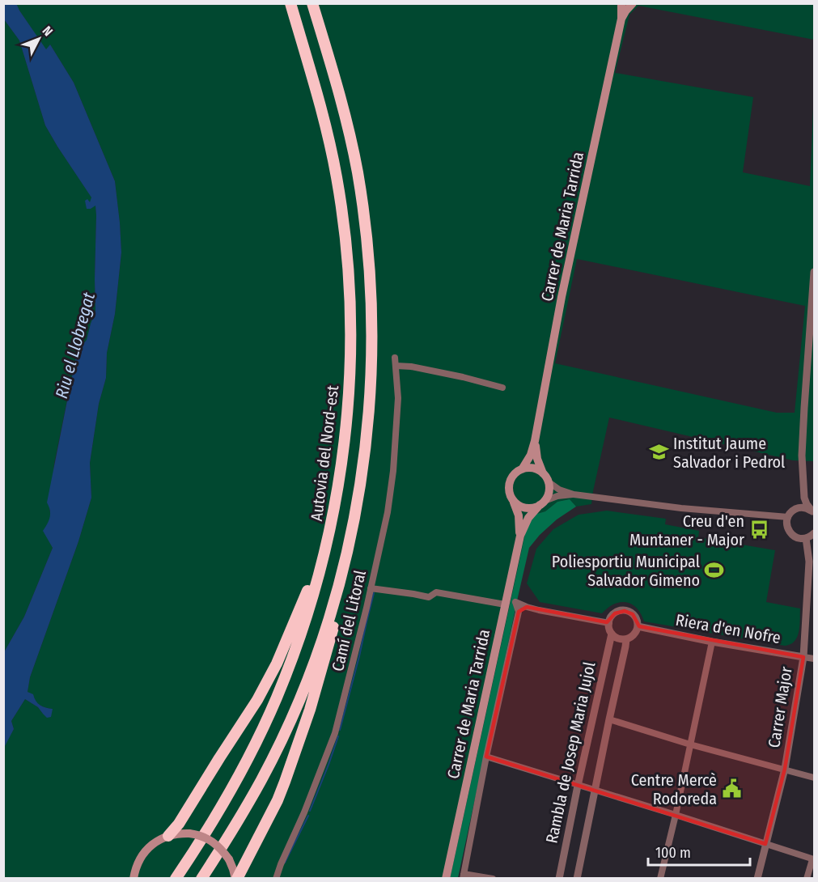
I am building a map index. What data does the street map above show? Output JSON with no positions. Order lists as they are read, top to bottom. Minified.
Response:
{"streets":{"highway":["Autovia del Nord-est"],"main road":["Carrer de Maria Tarrida"],"street":["Camí del Litoral","Riera d'en Nofre","Carrer Major","Rambla de Josep Maria Jujol"]},"crossings":[["Riera d'en Nofre","Carrer Major"],["Riera d'en Nofre","Rambla de Josep Maria Jujol"]],"water":["Riu el Llobregat"],"places":{"school or university":["Institut Jaume Salvador i Pedrol"],"bus stop":["Creu d'en Muntaner - Major"],"sports":["Poliesportiu Municipal Salvador Gimeno"],"public building":["Centre Mercè Rodoreda"]},"scale_bar":"100 m","north":"top right"}
